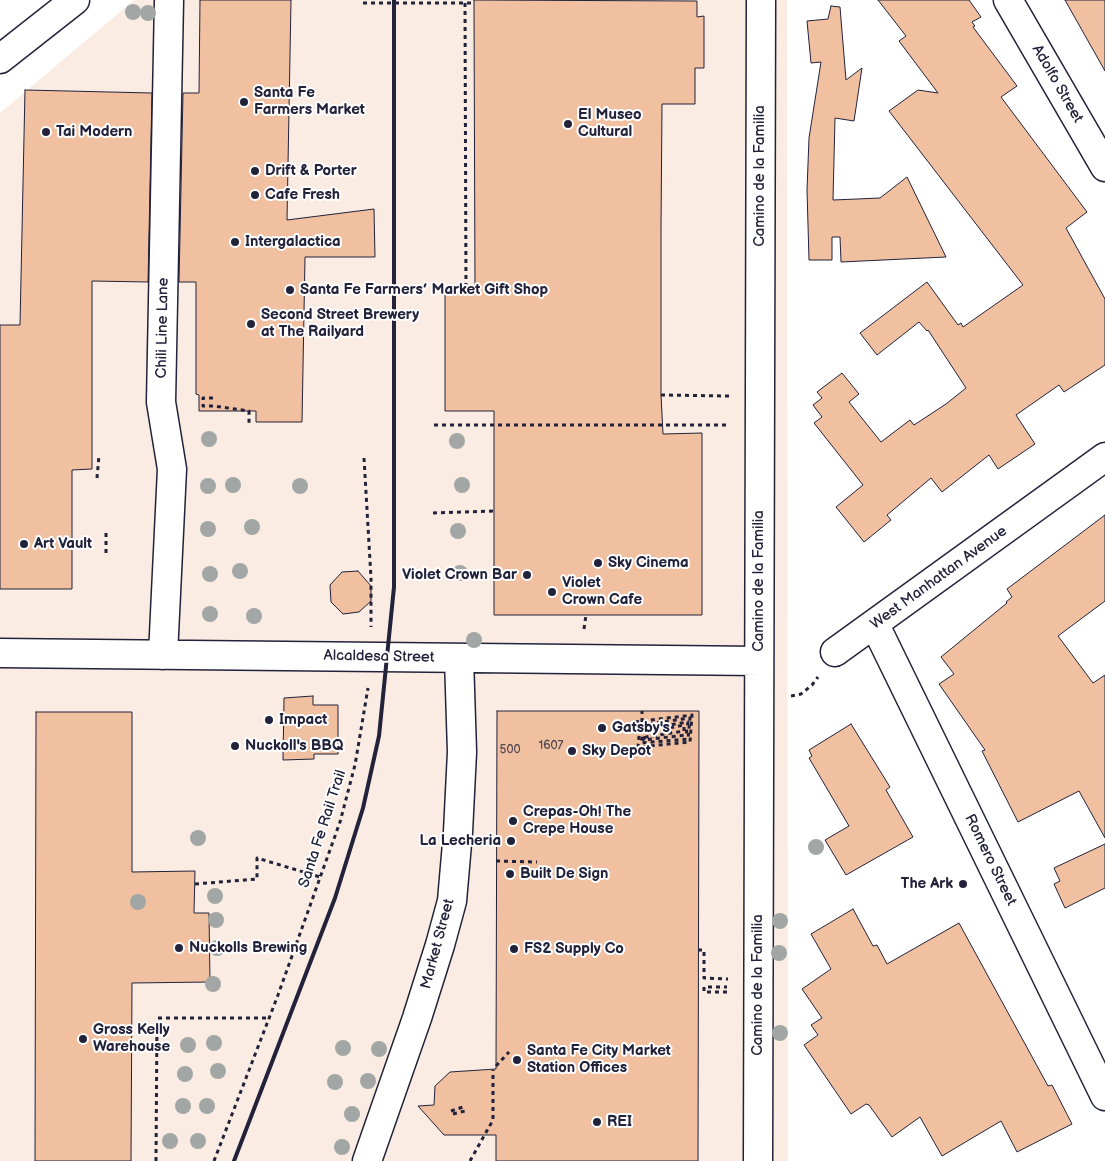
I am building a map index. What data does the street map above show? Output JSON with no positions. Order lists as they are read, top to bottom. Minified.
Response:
{"streets":{"street":["Adolfo Street","Camino de la Familia","Chili Line Lane","West Manhattan Avenue","Alcaldesa Street","Romero Street","Market Street"],"path":["Santa Fe Rail Trail"]},"crossings":[["Camino de la Familia","Alcaldesa Street"],["Chili Line Lane","Alcaldesa Street"],["West Manhattan Avenue","Romero Street"],["Alcaldesa Street","Santa Fe Rail Trail"],["Alcaldesa Street","Market Street"]],"places":["Santa Fe Farmers Market","El Museo Cultural","Tai Modern","Drift & Porter","Cafe Fresh","Intergalactica","Santa Fe Farmers’ Market Gift Shop","Second Street Brewery at The Railyard","Art Vault","Sky Cinema","Violet Crown Bar","Violet Crown Cafe","Impact","Gatsby's","Nuckoll's BBQ","Sky Depot","Crepas-Oh! The Crepe House","La Lecheria","Built De Sign","The Ark","Nuckolls Brewing","FS2 Supply Co","Gross Kelly Warehouse","Santa Fe City Market Station Offices","REI"],"house_numbers":["1607","500"]}
